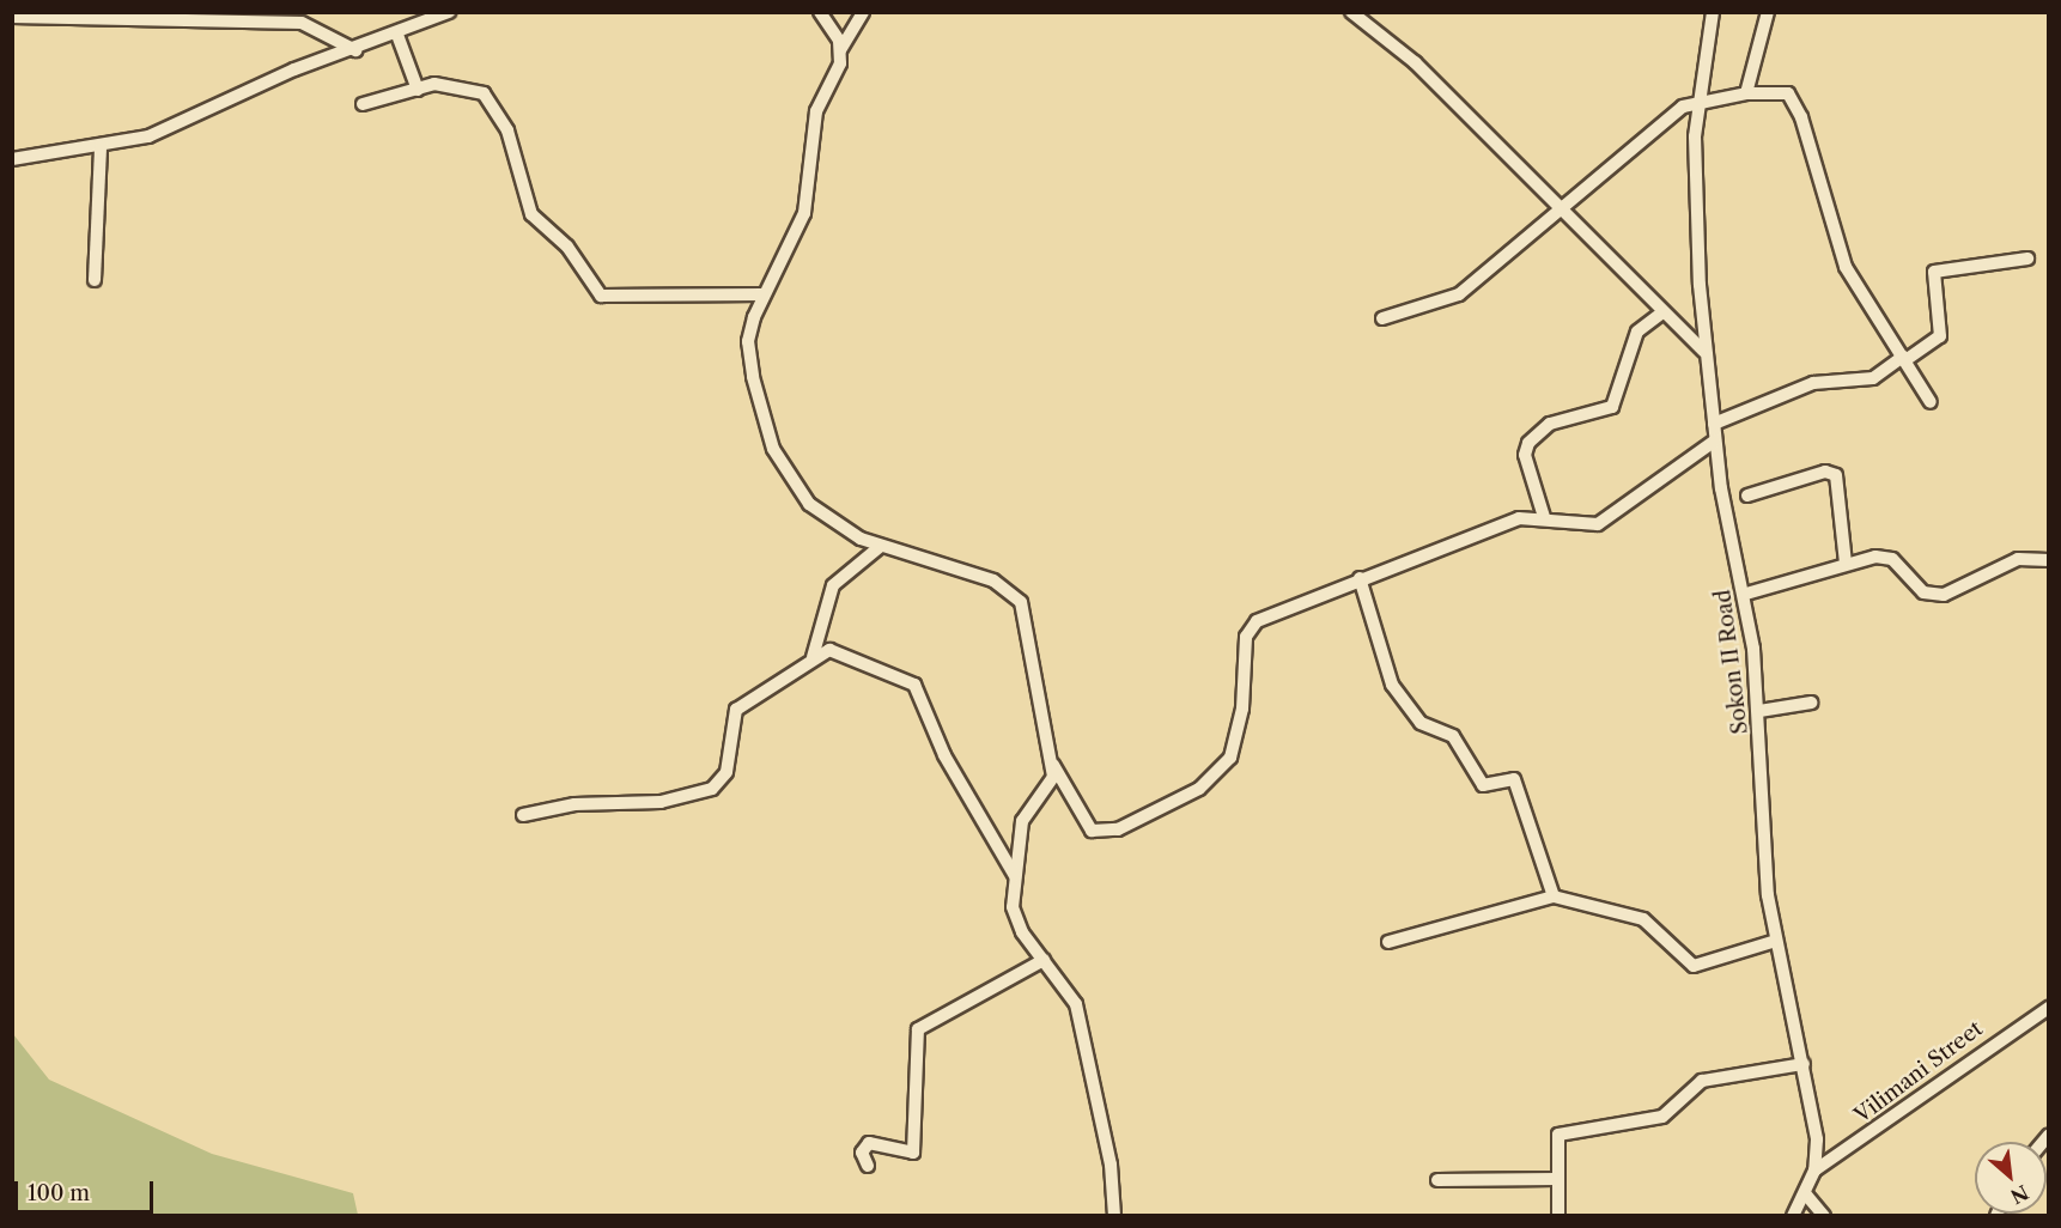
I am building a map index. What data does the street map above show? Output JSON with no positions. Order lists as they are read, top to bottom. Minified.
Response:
{"streets":{"street":["Sokon II Road","Vilimani Street"]},"crossings":[["Sokon II Road","Vilimani Street"]],"scale_bar":"100 m","north":"bottom right"}
